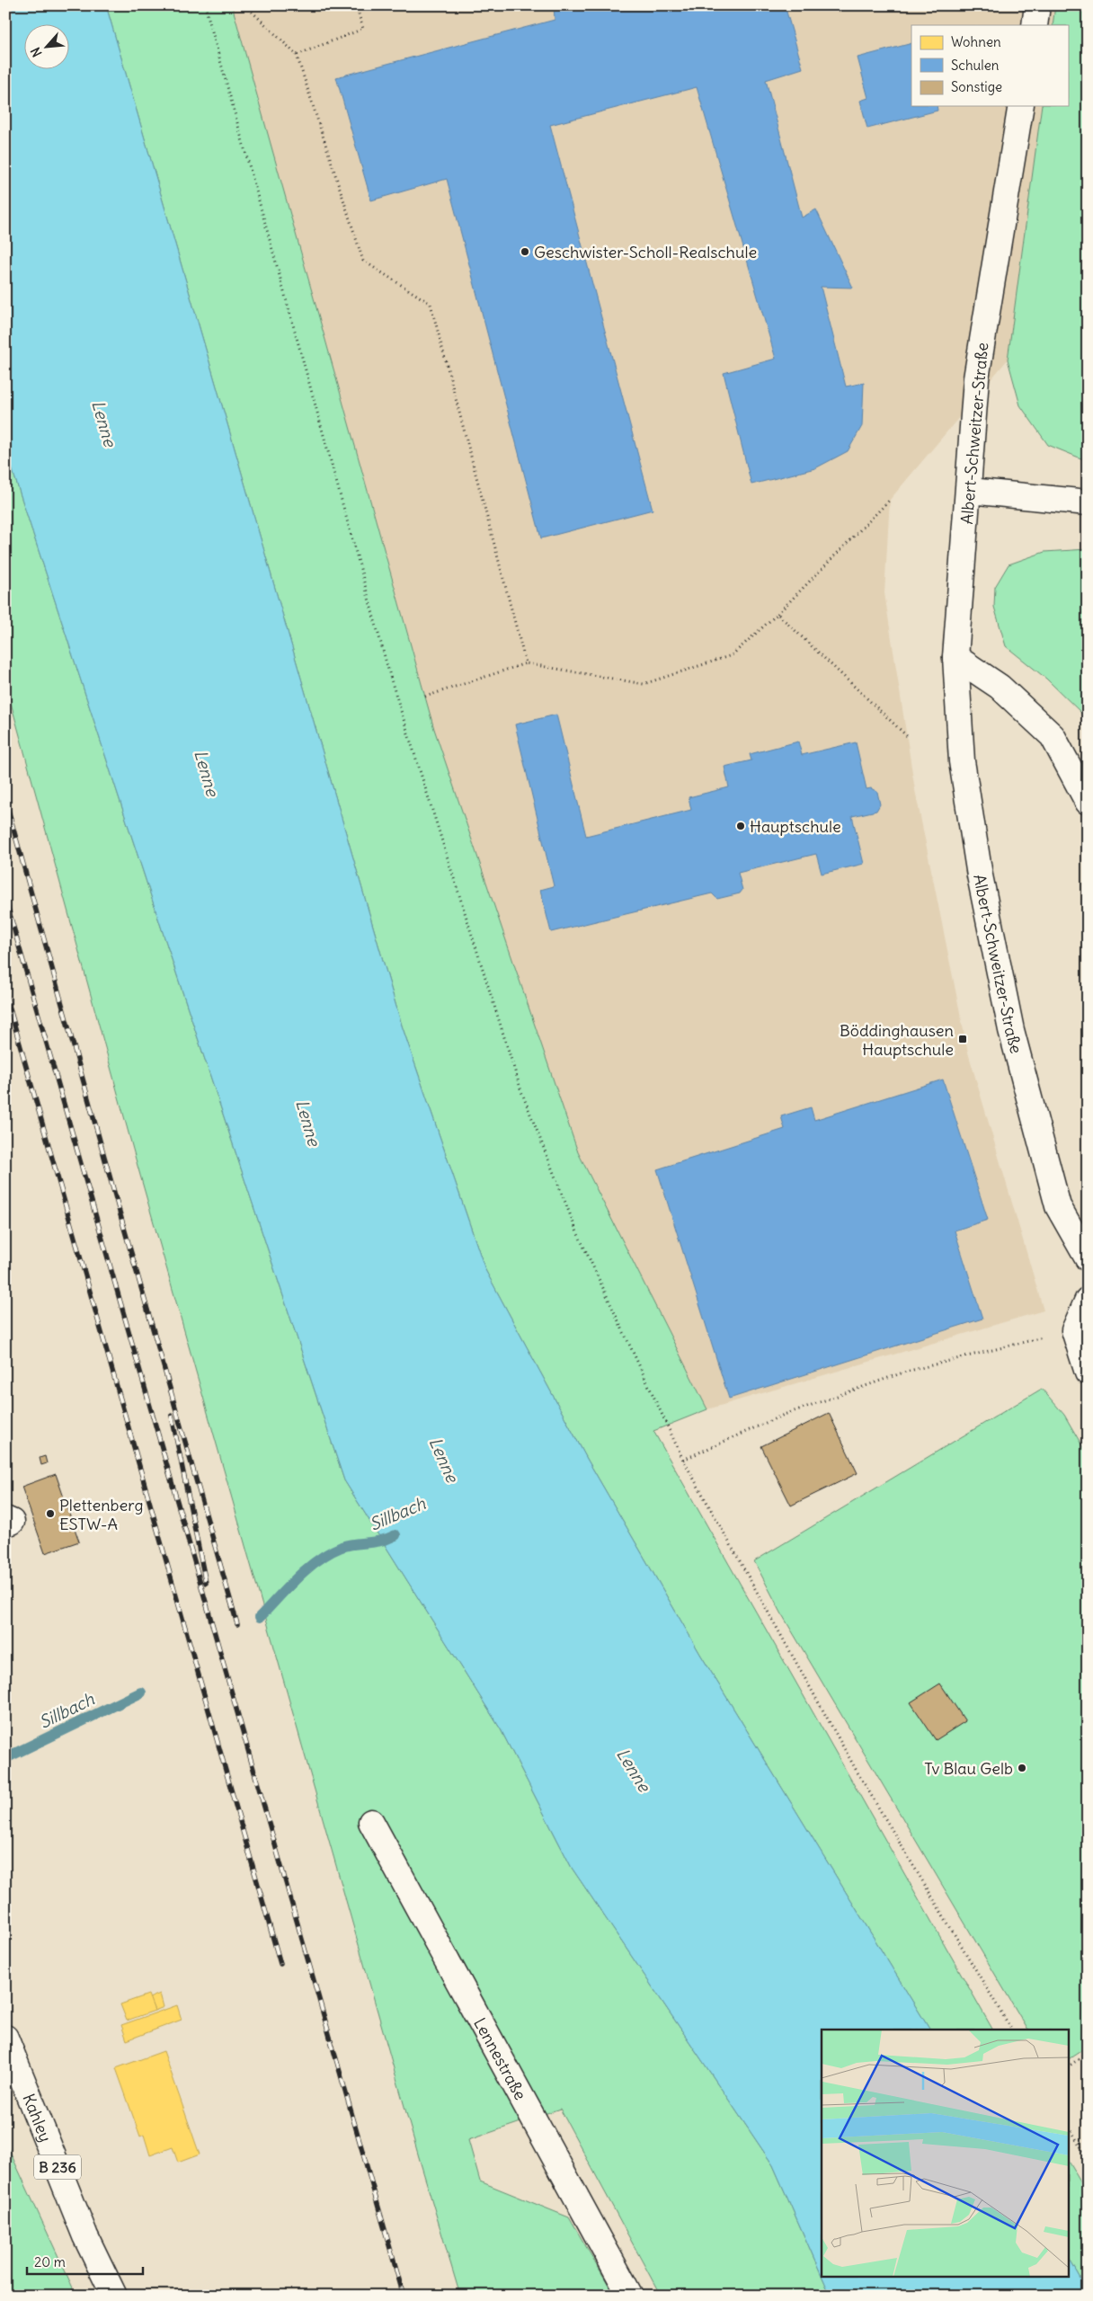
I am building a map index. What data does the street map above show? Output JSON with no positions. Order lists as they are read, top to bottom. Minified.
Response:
{"streets":{"street":["Albert-Schweitzer-Straße","Lennestraße","Kahley","B 236"]},"water":["Lenne","Sillbach"],"places":{"other":["Geschwister-Scholl-Realschule","Hauptschule","Plettenberg ESTW-A","Tv Blau Gelb"],"transit":["Böddinghausen Hauptschule"]},"legend":["Wohnen","Schulen","Sonstige"],"scale_bar":"20 m","north":"bottom left"}
